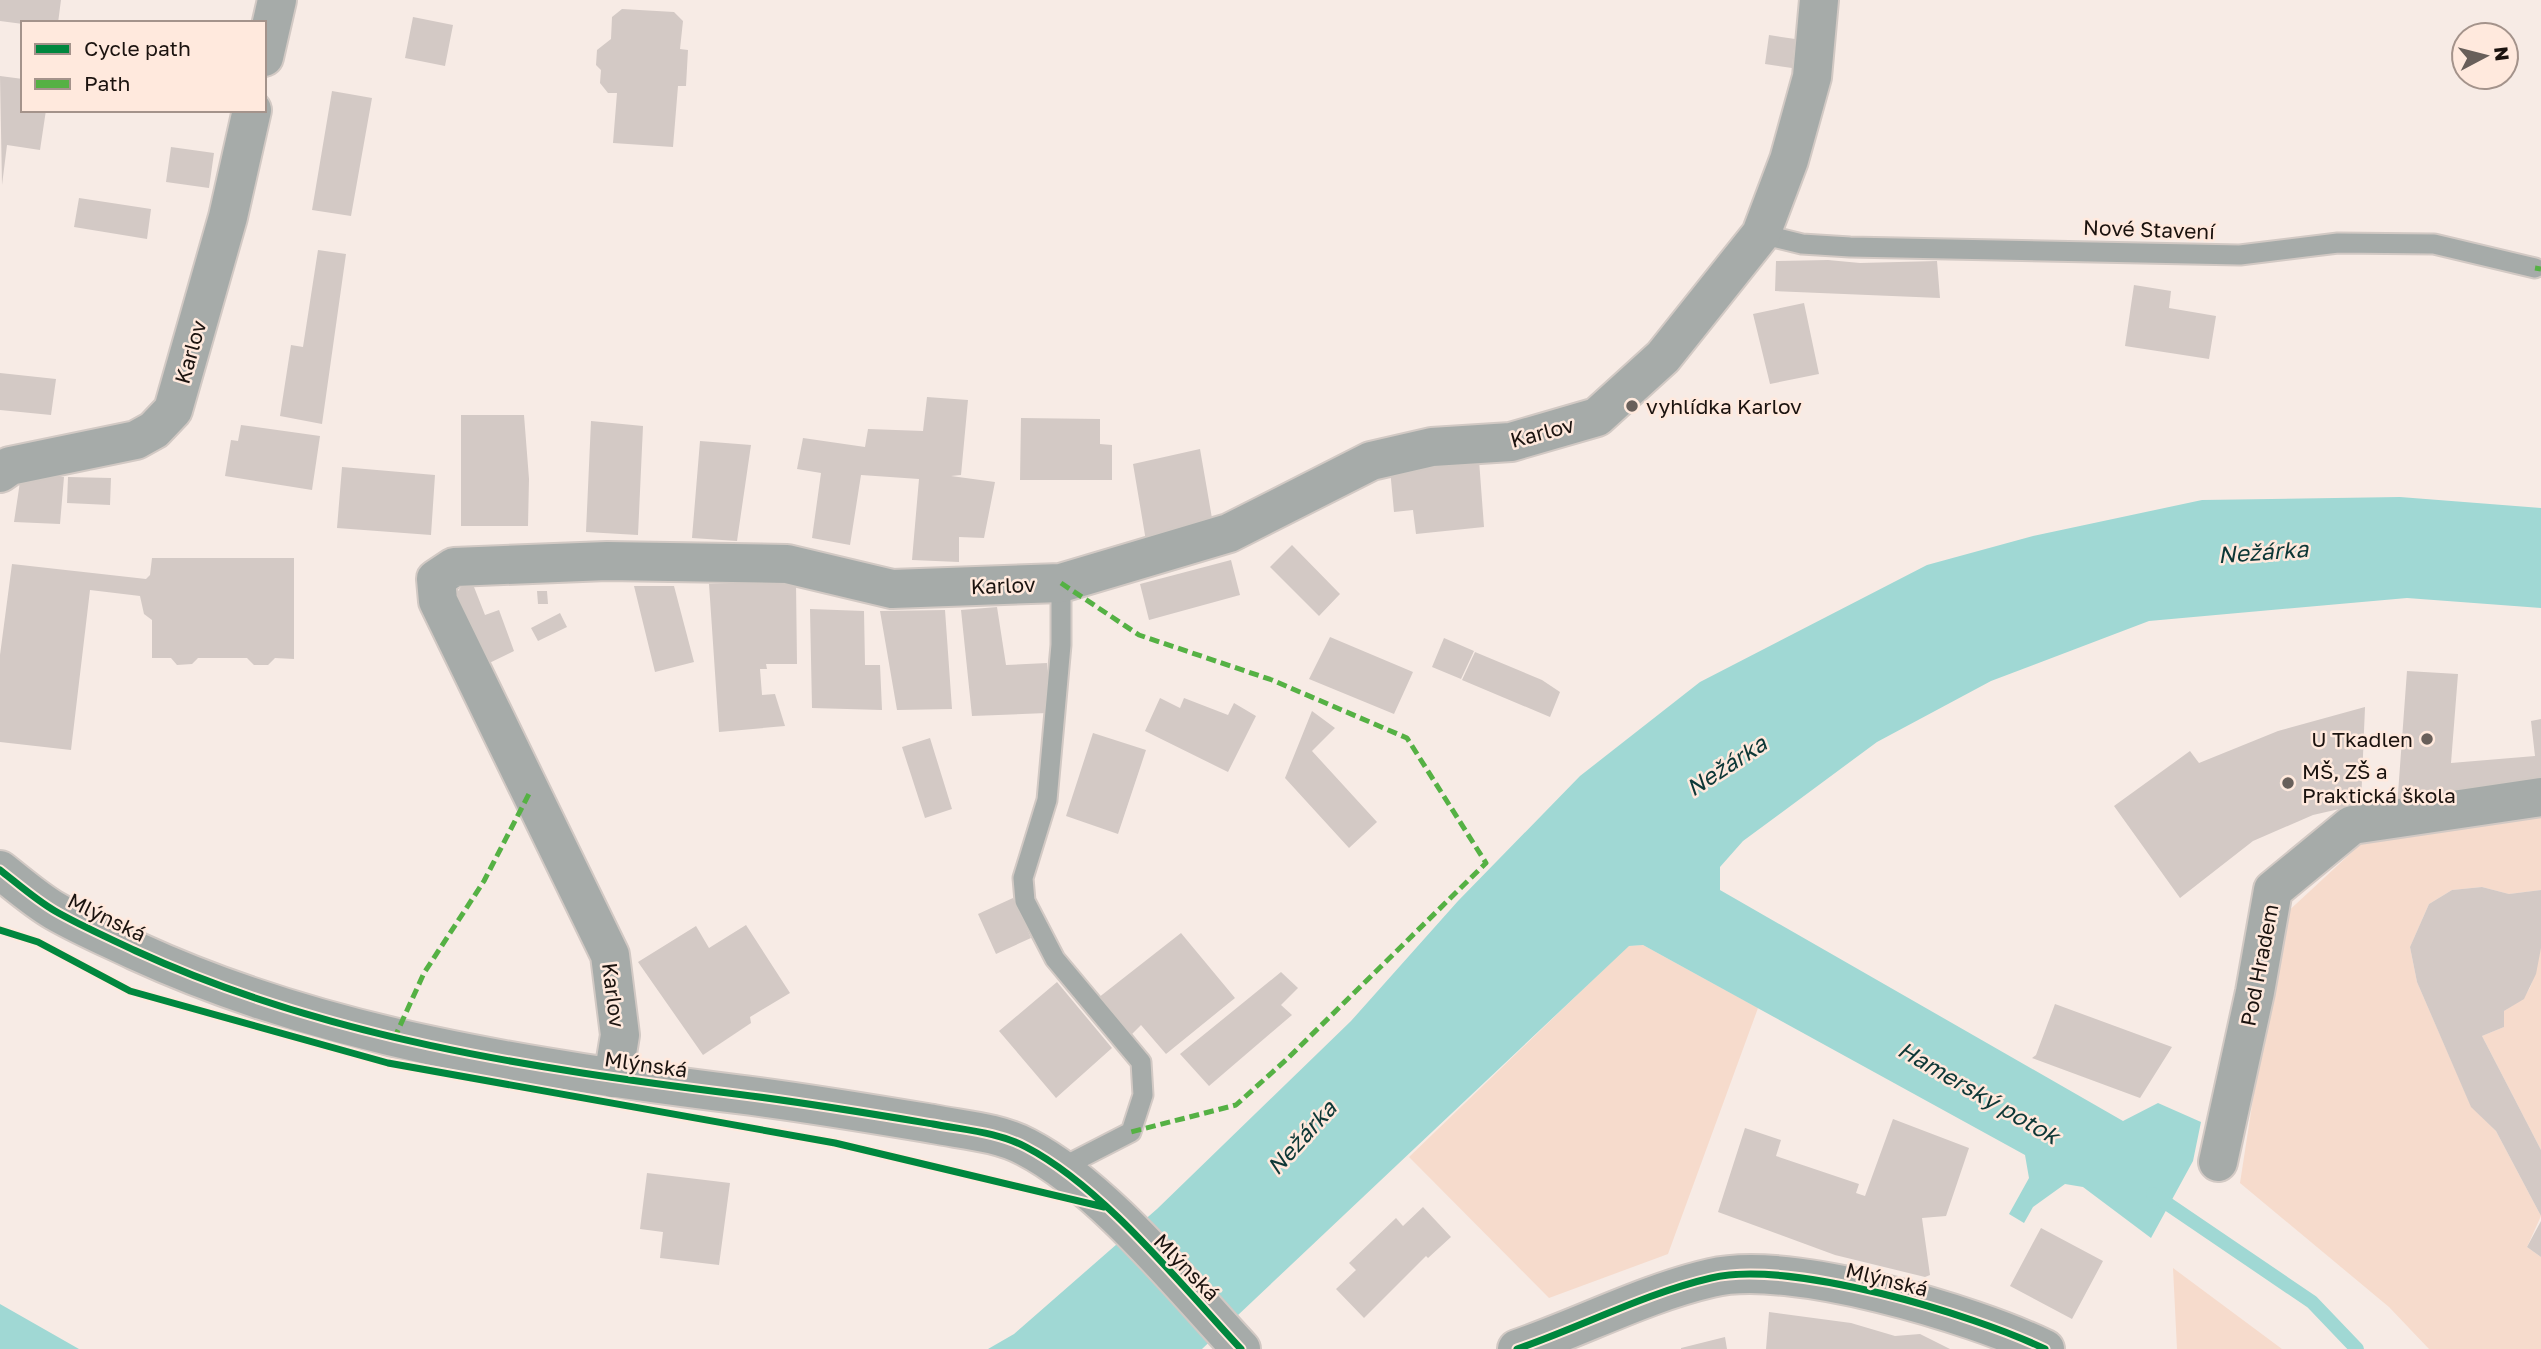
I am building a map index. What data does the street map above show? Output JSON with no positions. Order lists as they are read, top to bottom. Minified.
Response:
{"streets":{"street":["Karlov","Mlýnská","Pod Hradem"],"lane":["Nové Stavení"]},"crossings":[["Nové Stavení","Karlov"],["Karlov","Mlýnská"]],"water":["Nežárka","Hamerský potok"],"places":["vyhlídka Karlov","U Tkadlen","MŠ, ZŠ a Praktická škola"],"legend":["Cycle path","Path"],"north":"right"}
